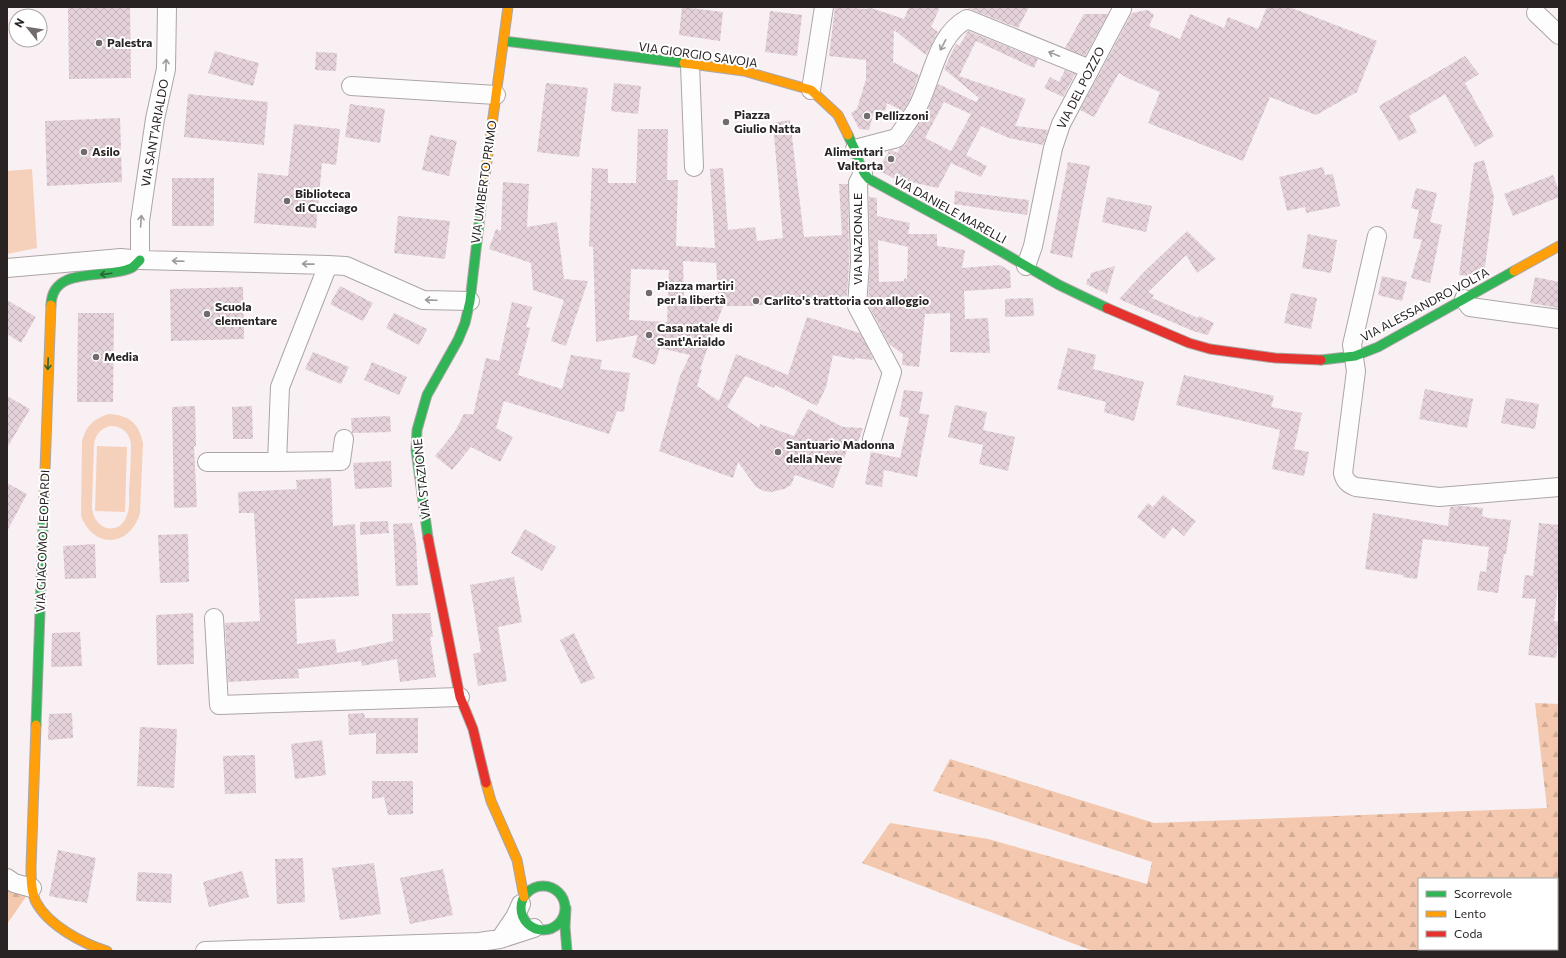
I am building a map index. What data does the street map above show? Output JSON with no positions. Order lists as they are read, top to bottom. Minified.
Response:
{"streets":{"street":["VIA GIORGIO SAVOJA","VIA DEL POZZO","VIA SANT'ARIALDO","VIA UMBERTO PRIMO","VIA DANIELE MARELLI","VIA NAZIONALE","VIA ALESSANDRO VOLTA","VIA STAZIONE","VIA GIACOMO LEOPARDI"]},"crossings":[["VIA GIORGIO SAVOJA","VIA UMBERTO PRIMO"],["VIA GIORGIO SAVOJA","VIA DANIELE MARELLI"],["VIA GIORGIO SAVOJA","VIA NAZIONALE"],["VIA DEL POZZO","VIA DANIELE MARELLI"],["VIA DEL POZZO","VIA ALESSANDRO VOLTA"],["VIA SANT'ARIALDO","VIA GIACOMO LEOPARDI"],["VIA UMBERTO PRIMO","VIA STAZIONE"],["VIA DANIELE MARELLI","VIA NAZIONALE"],["VIA DANIELE MARELLI","VIA ALESSANDRO VOLTA"]],"one_way":["VIA SANT'ARIALDO","VIA GIACOMO LEOPARDI"],"places":["Palestra","Pellizzoni","Piazza Giulio Natta","Asilo","Alimentari Valtorta","Biblioteca di Cucciago","Piazza martiri per la libertà","Carlito's trattoria con alloggio","Scuola elementare","Casa natale di Sant'Arialdo","Media","Santuario Madonna della Neve"],"legend":["Scorrevole","Lento","Coda"],"north":"top left"}
